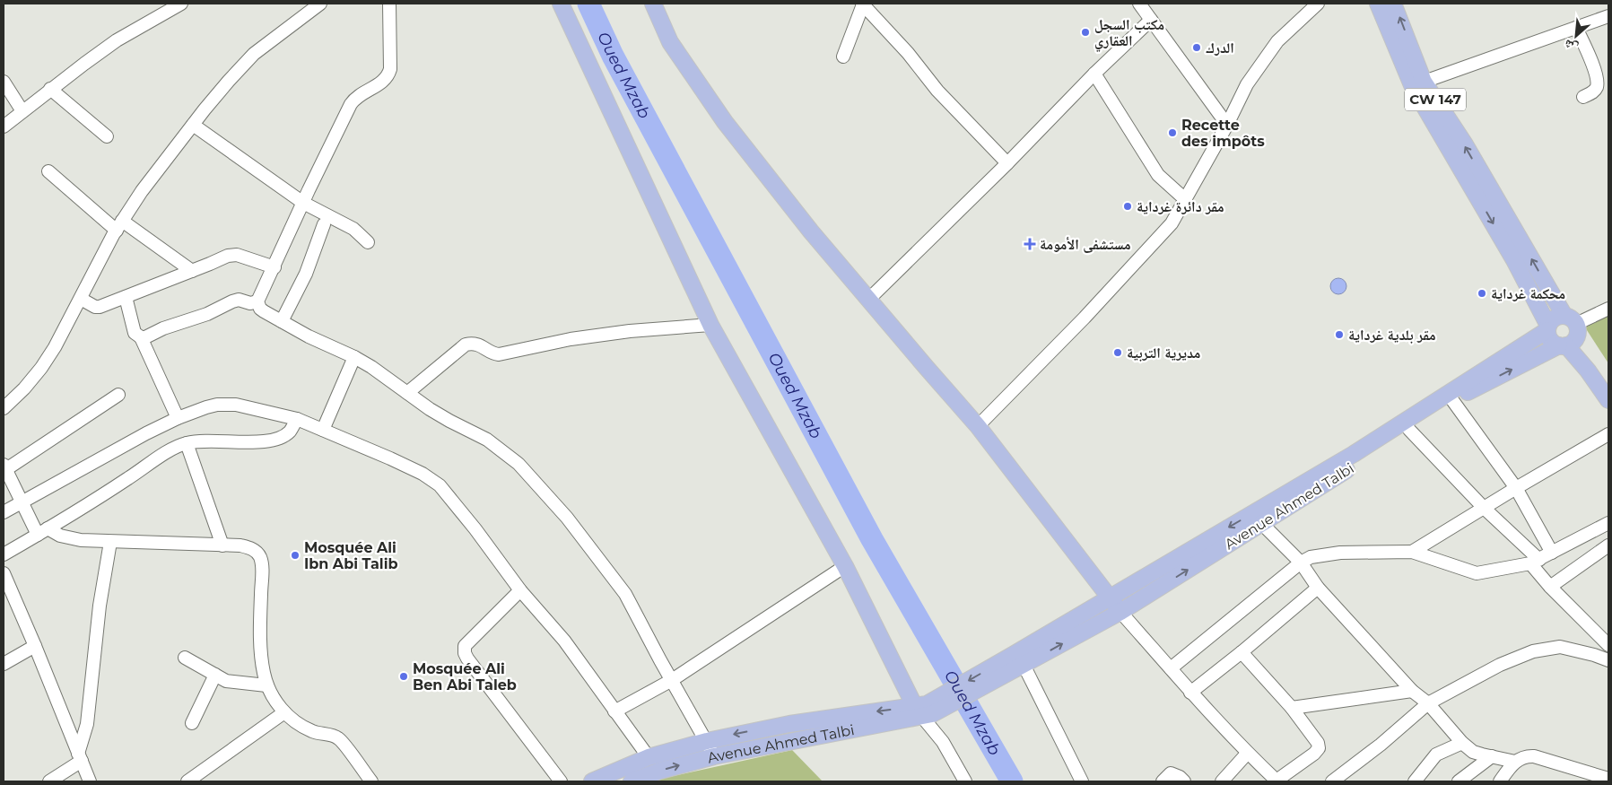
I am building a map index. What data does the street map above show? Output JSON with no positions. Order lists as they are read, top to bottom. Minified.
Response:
{"streets":{"main road":["CW 147","Avenue Ahmed Talbi"]},"crossings":[["CW 147","Avenue Ahmed Talbi"]],"water":["Oued Mzab"],"places":{"other":["مكتب السجل العقاري","الدرك","Recette des impôts","مقر دائرة غرداية","محكمة غرداية","مقر بلدية غرداية","مديرية التربية","Mosquée Ali Ibn Abi Talib","Mosquée Ali Ben Abi Taleb"],"health":["مستشفى الأمومة"]},"north":"bottom left"}
